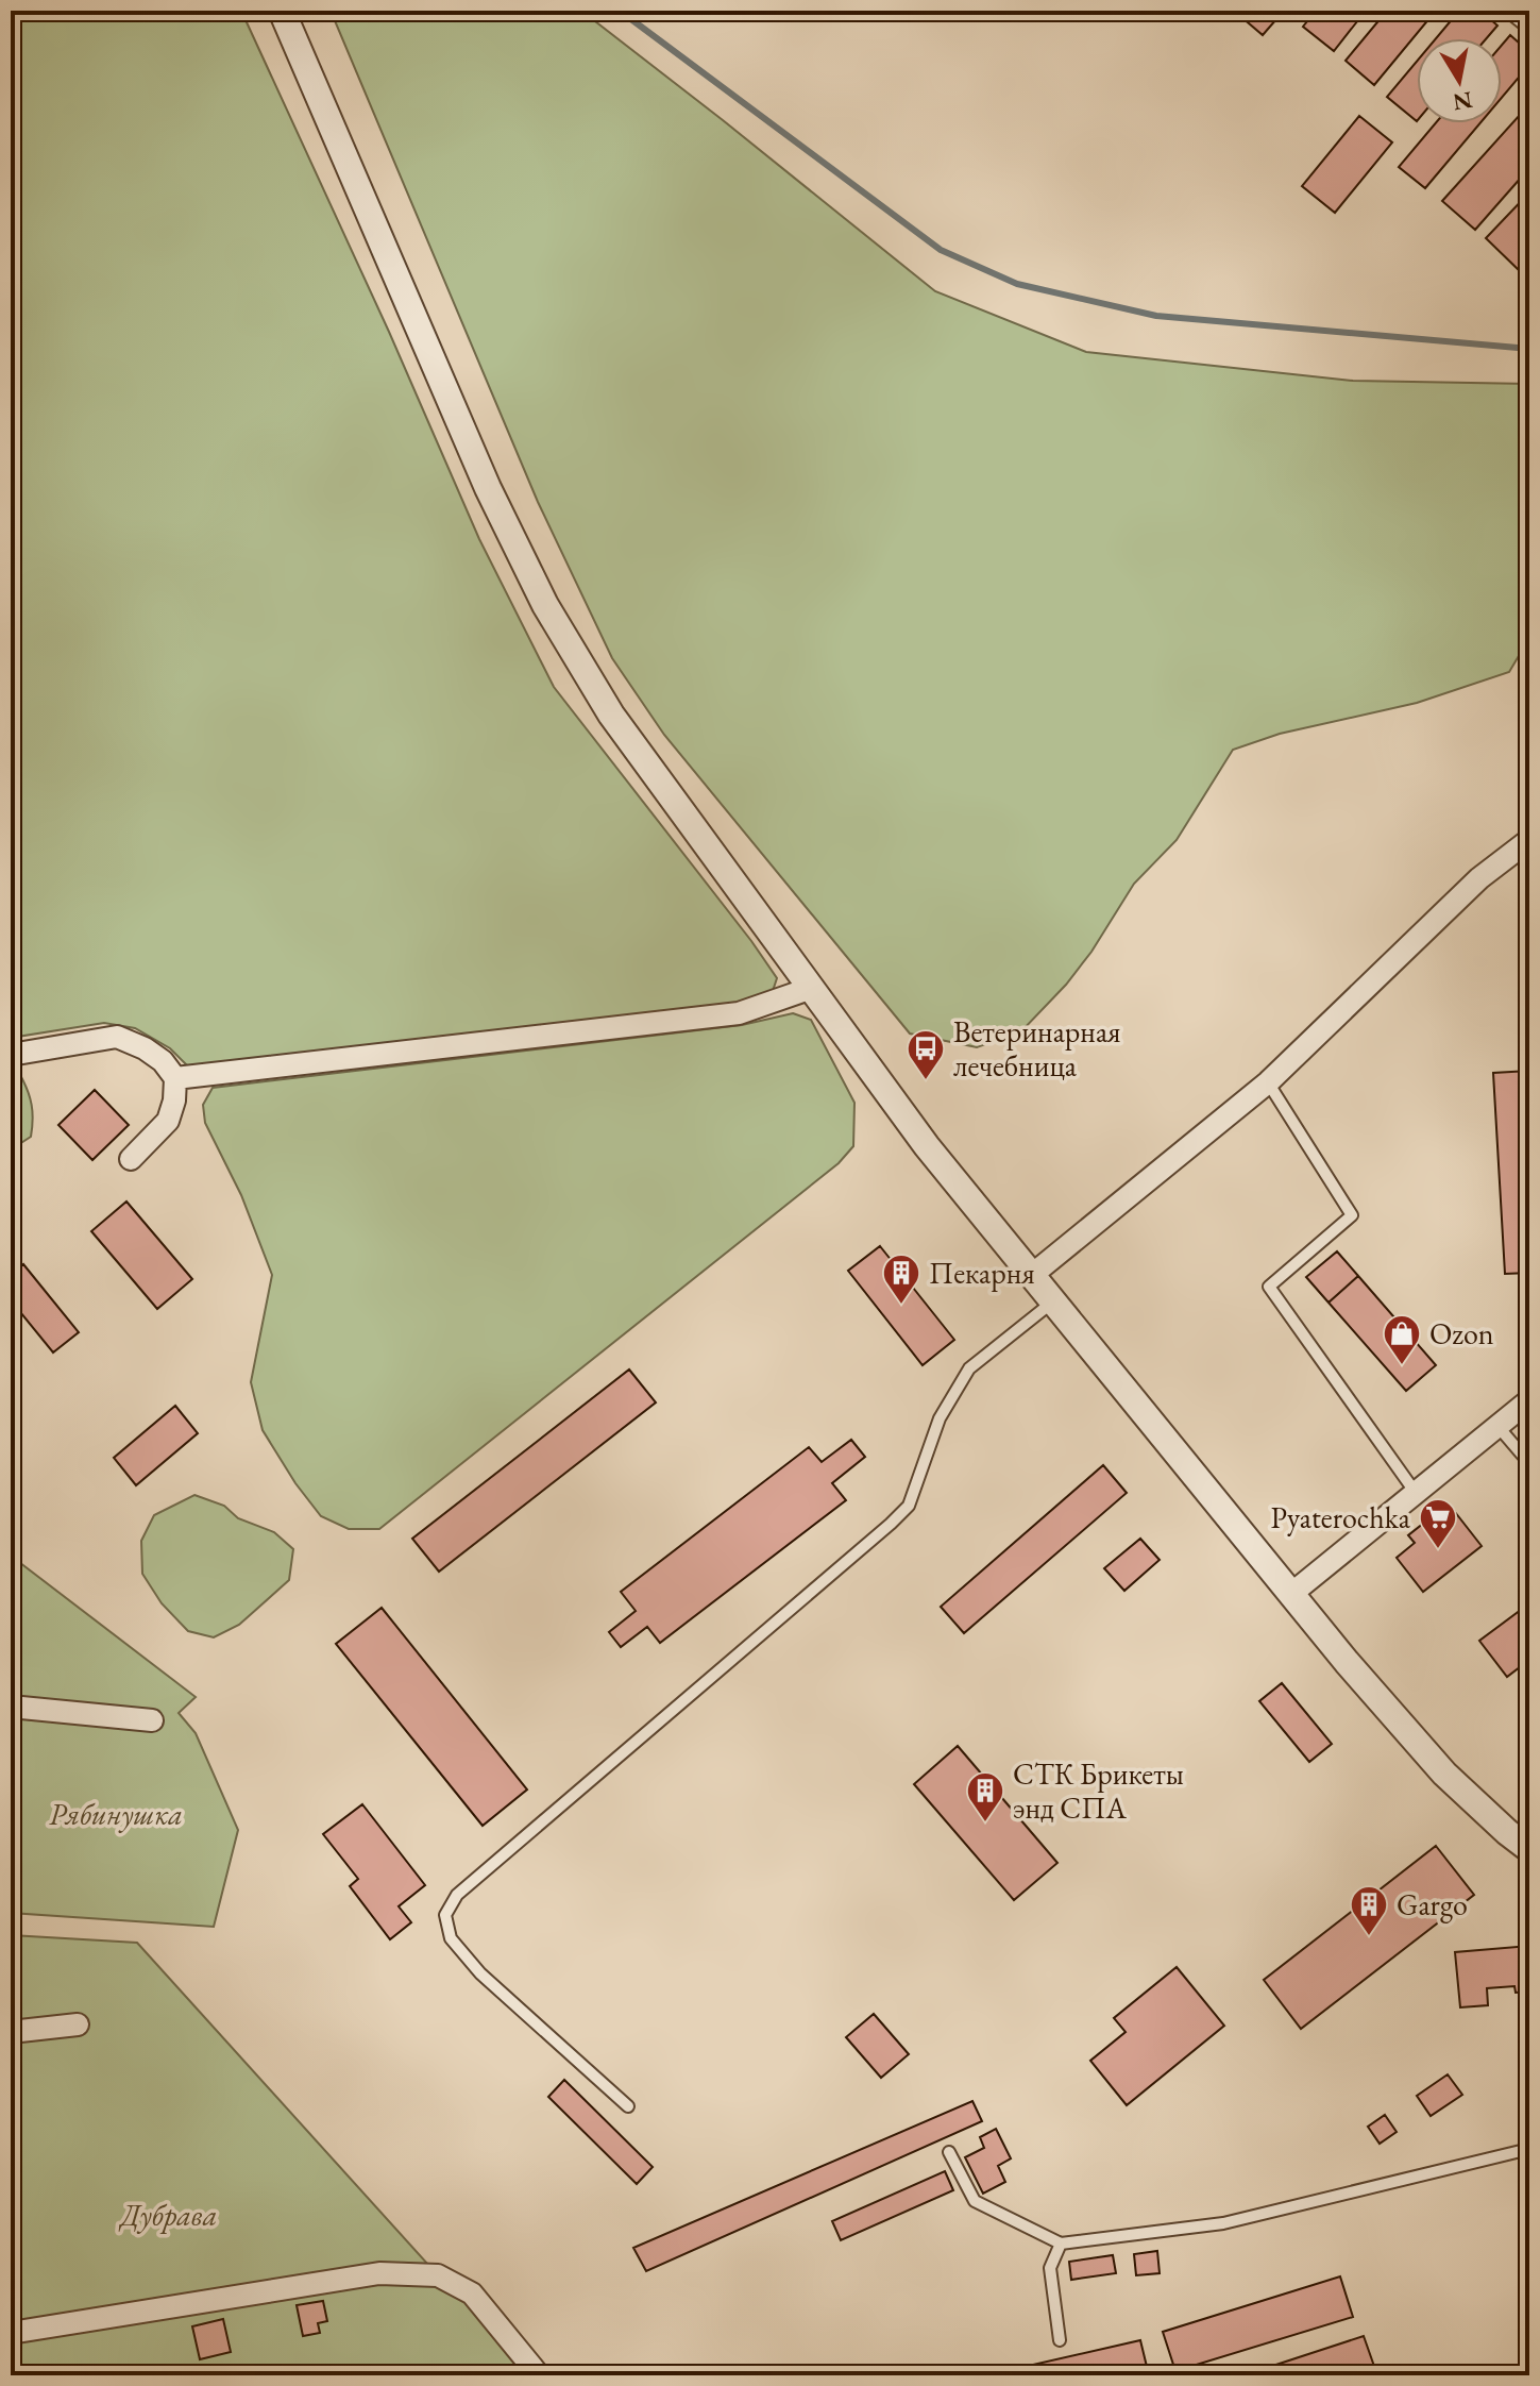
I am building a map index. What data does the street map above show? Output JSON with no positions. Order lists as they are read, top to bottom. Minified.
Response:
{"parks":["Рябинушка","Дубрава"],"places":{"bus stop":["Ветеринарная лечебница"],"building":["Пекарня","СТК Брикеты энд СПА","Gargo"],"shop":["Ozon"],"supermarket":["Pyaterochka"]},"north":"bottom"}
